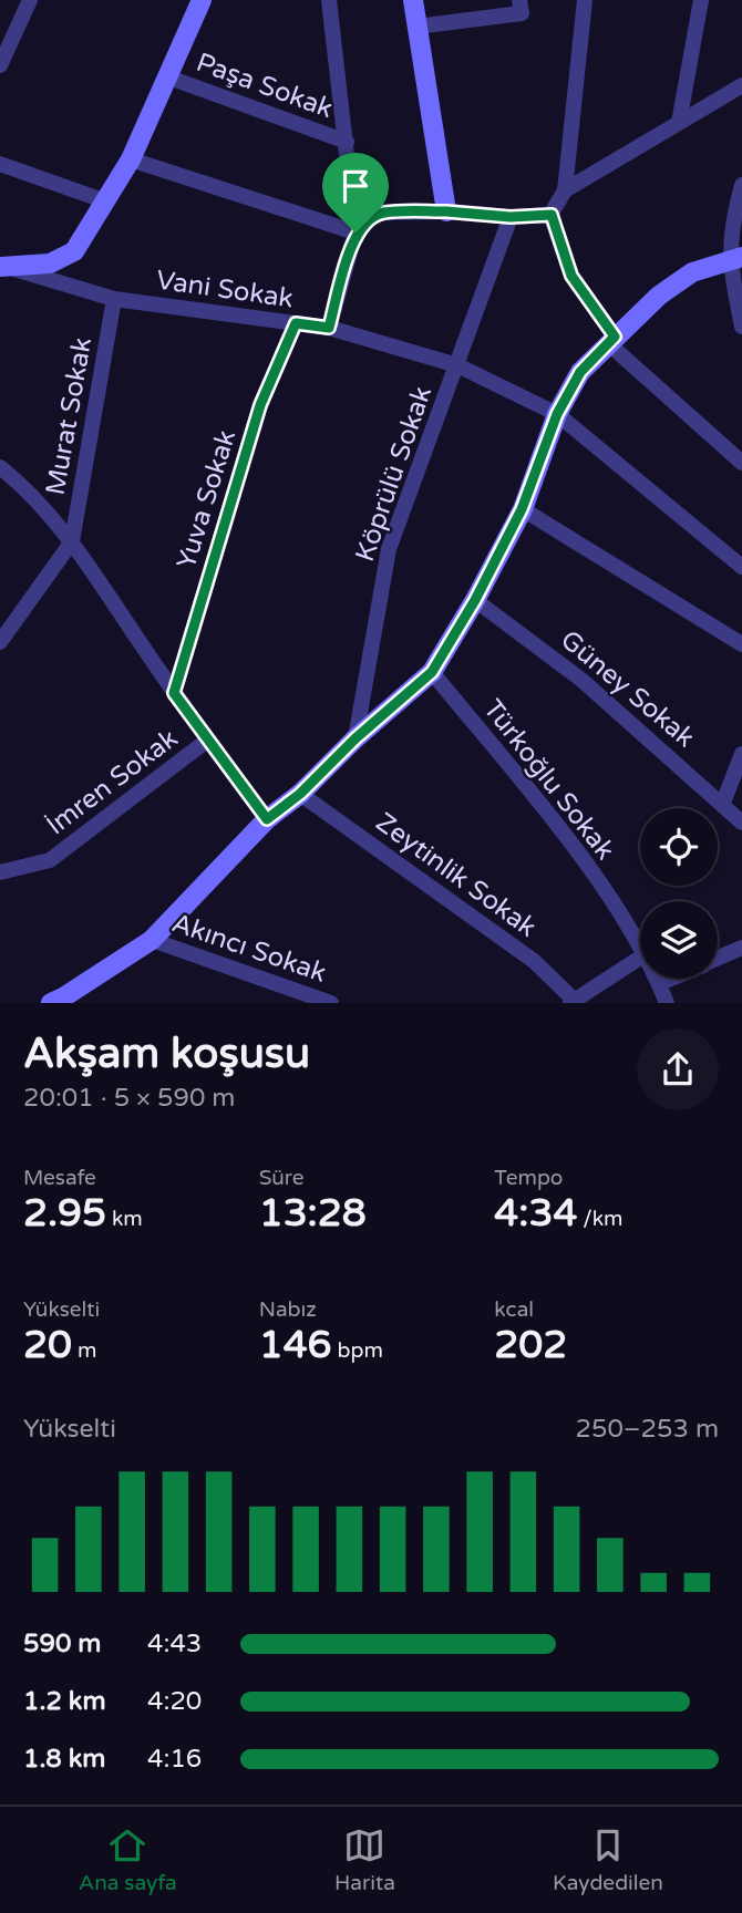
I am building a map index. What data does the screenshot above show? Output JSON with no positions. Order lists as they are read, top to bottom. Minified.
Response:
{"streets":{"street":["Paşa Sokak","Vani Sokak","Murat Sokak","Köprülü Sokak","Yuva Sokak","Güney Sokak","Türkoğlu Sokak","İmren Sokak","Zeytinlik Sokak","Akıncı Sokak"]},"crossings":[["Vani Sokak","Murat Sokak"],["Vani Sokak","Köprülü Sokak"],["Vani Sokak","Yuva Sokak"]],"page":{"heading":["Akşam koşusu","20:01 · 5 × 590 m"],"stats":[["Mesafe","2.95 km"],["Süre","13:28"],["Tempo","4:34 /km"],["Yükselti","20 m"],["Nabız","146 bpm"],["kcal","202"]],"chart":["Yükselti","250–253 m"],"list":[{"name":"590 m","note":"4:43"},{"name":"1.2 km","note":"4:20"},{"name":"1.8 km","note":"4:16"}],"tabs":["Ana sayfa","Harita","Kaydedilen"]}}
